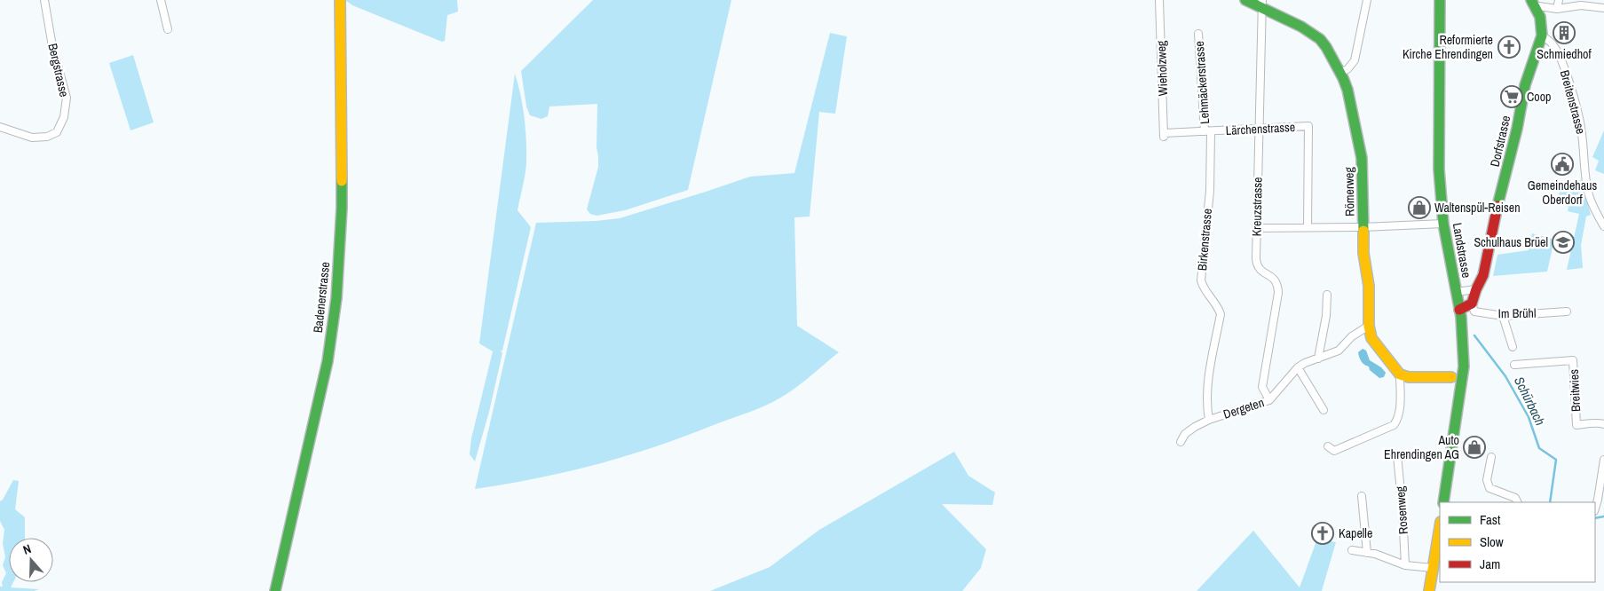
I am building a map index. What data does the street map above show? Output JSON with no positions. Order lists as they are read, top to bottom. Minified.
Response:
{"streets":{"street":["Wieholzweg","Bergstrasse","Lehmäckerstrasse","Breitenstrasse","Lärchenstrasse","Dorfstrasse","Römerweg","Kreuzstrasse","Birkenstrasse","Landstrasse","Badenerstrasse","Im Brühl","Breitwies","Dergeten","Rosenweg"]},"crossings":[["Wieholzweg","Lärchenstrasse"],["Lehmäckerstrasse","Lärchenstrasse"],["Lehmäckerstrasse","Birkenstrasse"],["Breitenstrasse","Dorfstrasse"],["Lärchenstrasse","Kreuzstrasse"],["Lärchenstrasse","Birkenstrasse"],["Dorfstrasse","Im Brühl"],["Römerweg","Kreuzstrasse"],["Römerweg","Dergeten"],["Kreuzstrasse","Dergeten"],["Birkenstrasse","Dergeten"]],"water":["Schürbach"],"places":{"building":["Schmiedhof"],"church":["Reformierte Kirche Ehrendingen","Kapelle"],"supermarket":["Coop"],"public building":["Gemeindehaus Oberdorf"],"shop":["Waltenspül-Reisen","Auto Ehrendingen AG"],"school or university":["Schulhaus Brüel"]},"legend":["Fast","Slow","Jam"],"north":"top"}
